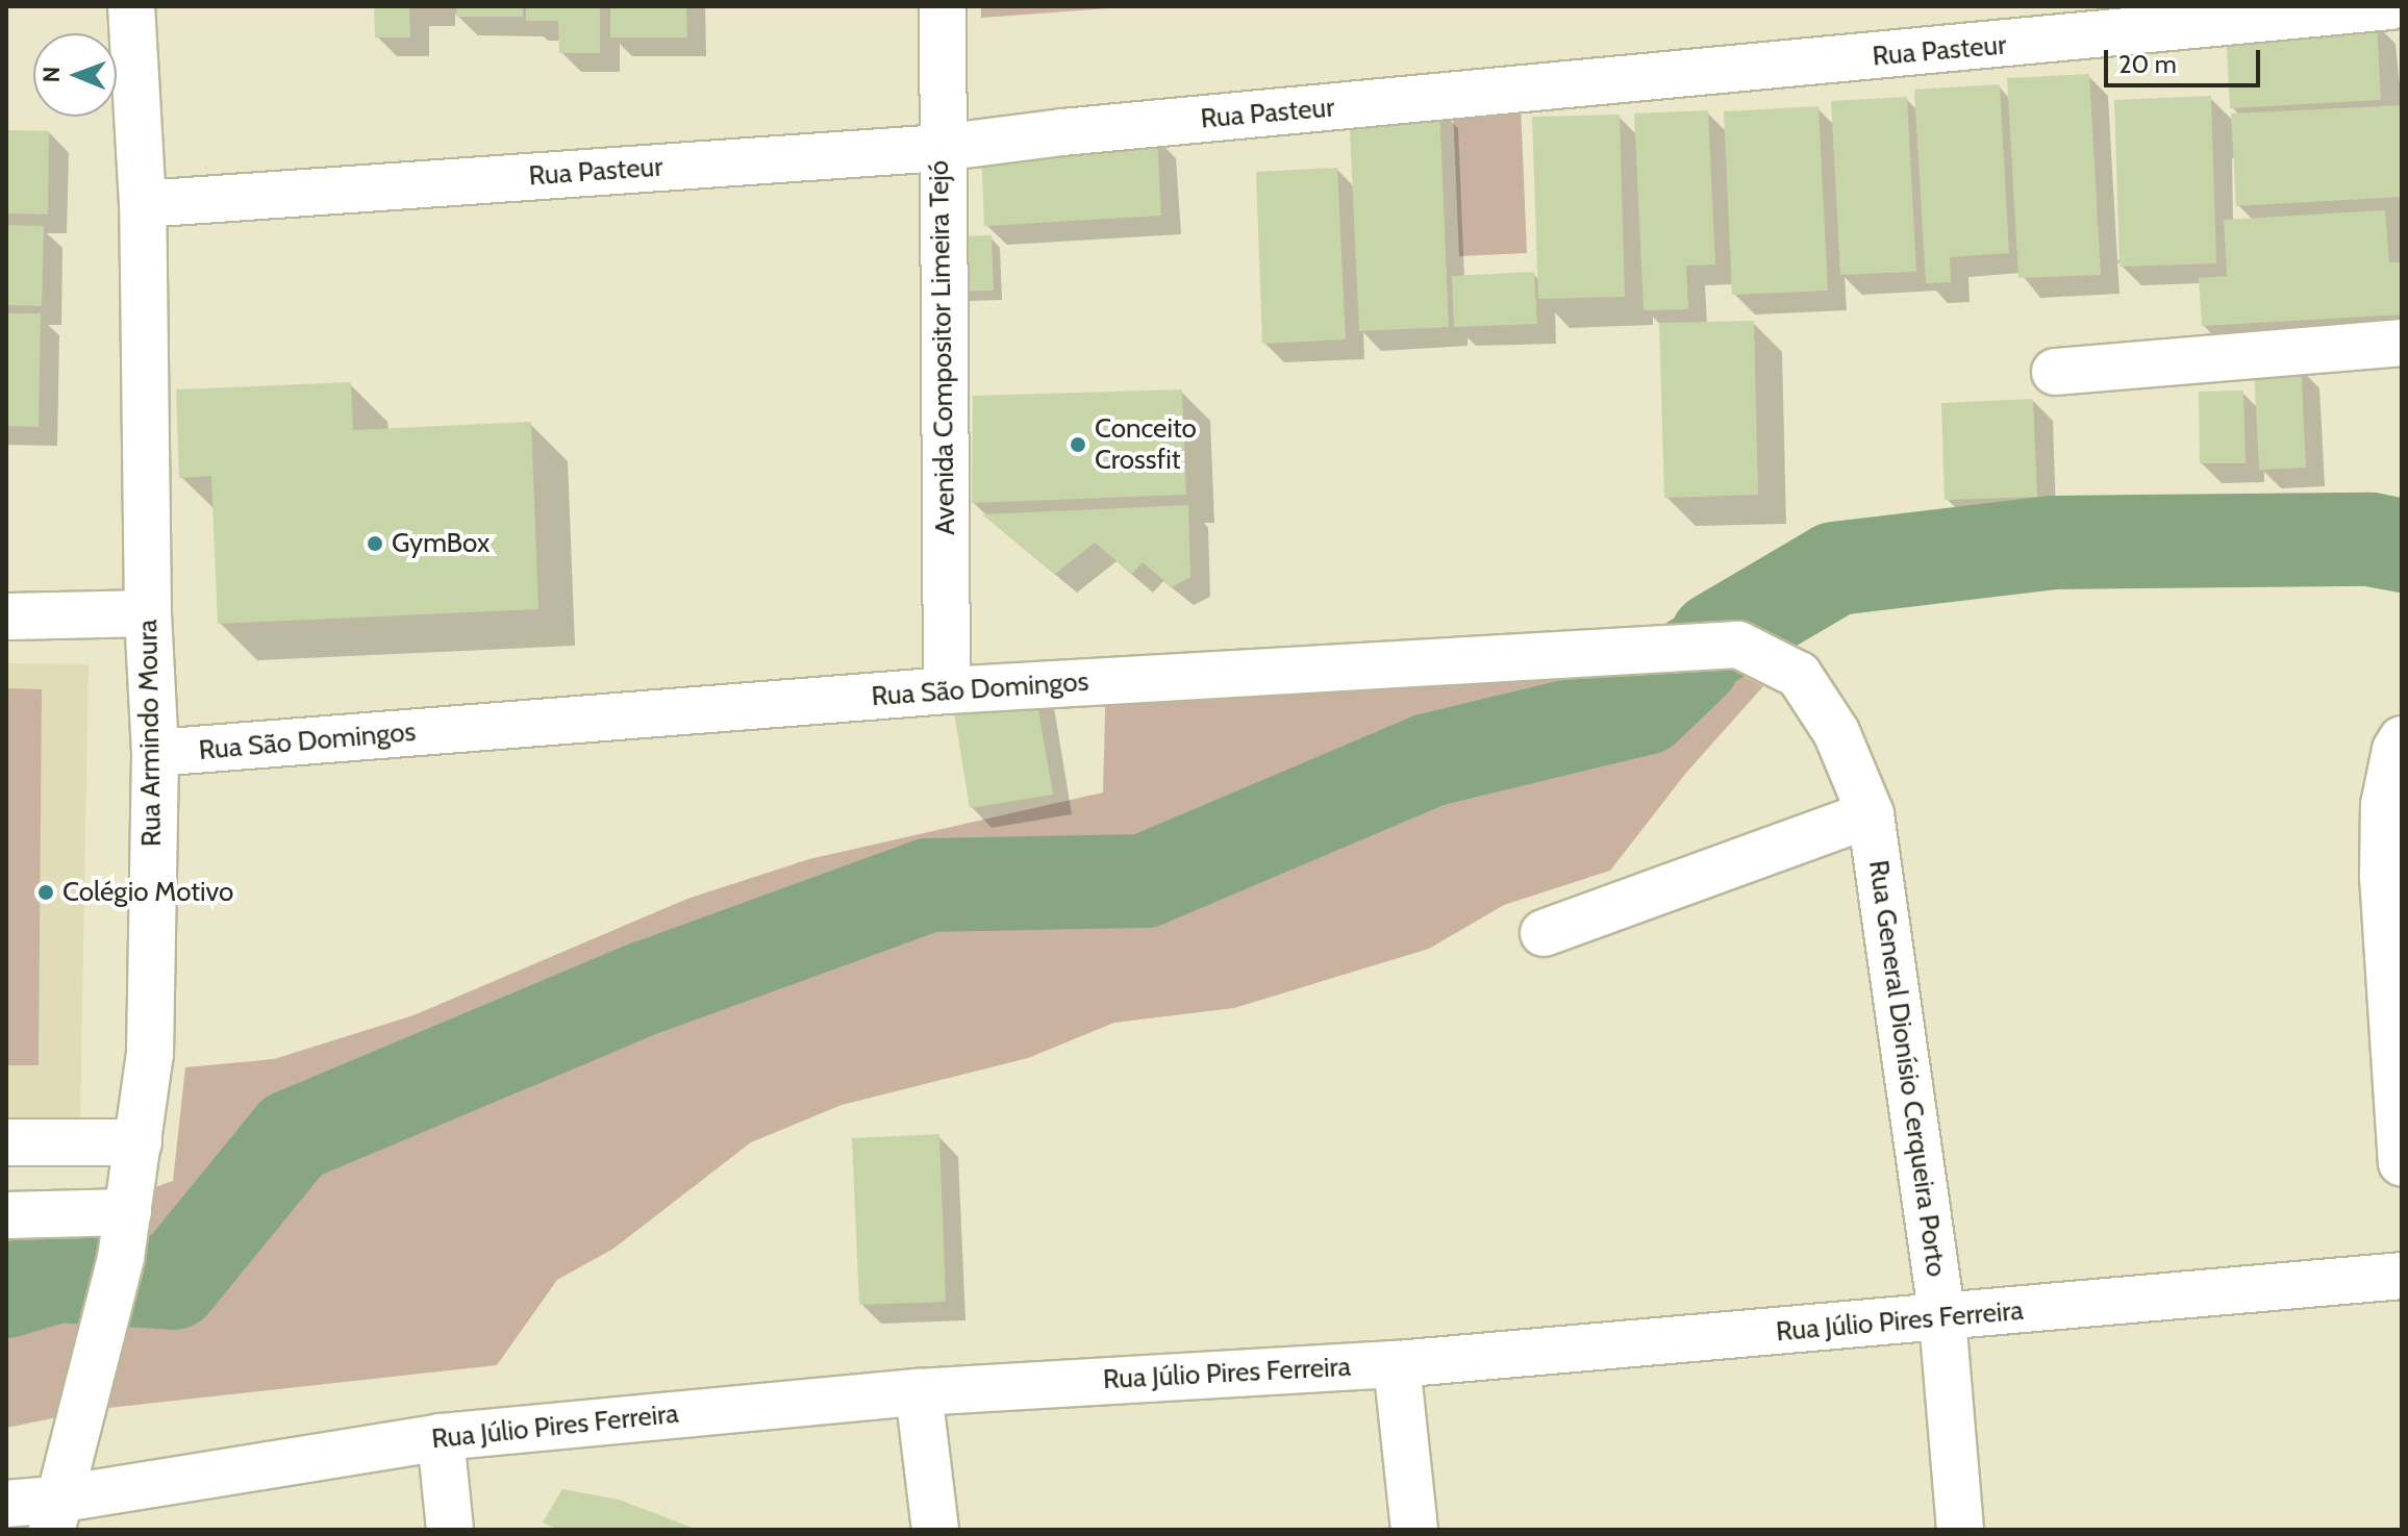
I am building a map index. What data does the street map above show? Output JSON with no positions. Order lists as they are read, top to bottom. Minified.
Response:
{"streets":{"street":["Rua Pasteur","Avenida Compositor Limeira Tejó","Rua São Domingos","Rua Armindo Moura","Rua General Dionísio Cerqueira Porto","Rua Júlio Pires Ferreira"]},"crossings":[["Rua Pasteur","Avenida Compositor Limeira Tejó"],["Rua Pasteur","Rua Armindo Moura"],["Avenida Compositor Limeira Tejó","Rua São Domingos"],["Rua São Domingos","Rua Armindo Moura"],["Rua São Domingos","Rua General Dionísio Cerqueira Porto"],["Rua Armindo Moura","Rua Júlio Pires Ferreira"],["Rua General Dionísio Cerqueira Porto","Rua Júlio Pires Ferreira"]],"places":["Conceito Crossfit","GymBox","Colégio Motivo"],"scale_bar":"20 m","north":"left"}
